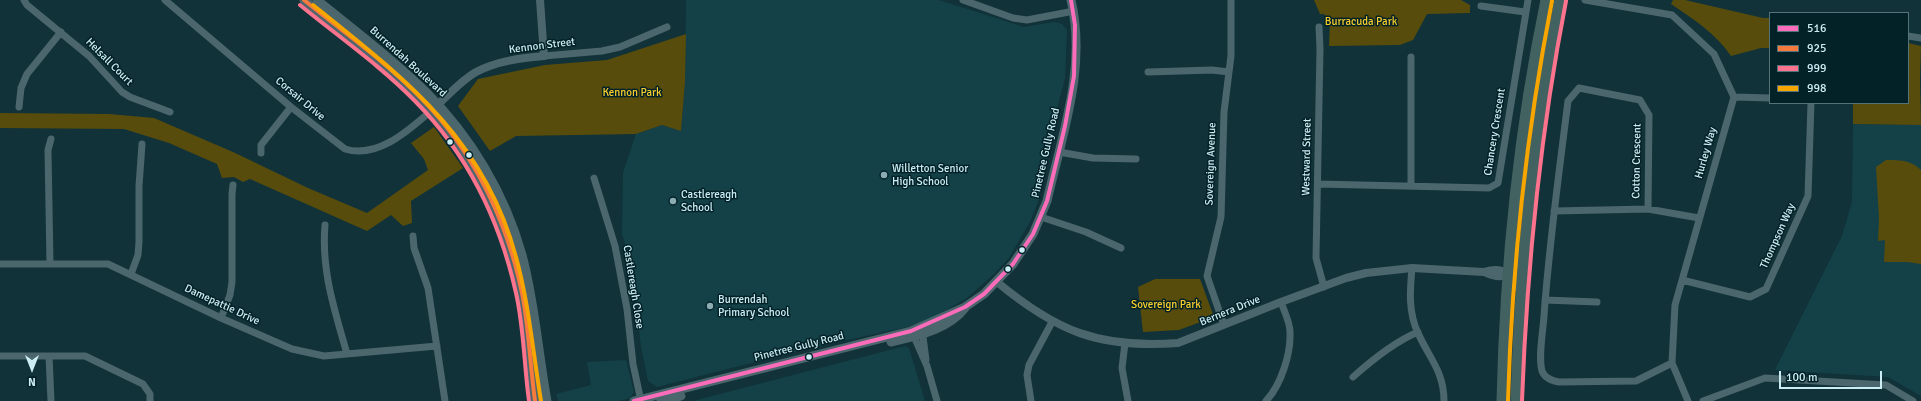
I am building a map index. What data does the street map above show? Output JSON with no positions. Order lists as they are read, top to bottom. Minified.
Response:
{"streets":{"main road":["Burrendah Boulevard","Pinetree Gully Road"],"street":["Kennon Street","Helsall Court","Corsair Drive","Chancery Crescent","Hurley Way","Westward Street","Cotton Crescent","Sovereign Avenue","Thompson Way","Castlereagh Close","Damepattie Drive","Bernera Drive"]},"crossings":[["Kennon Street","Burrendah Boulevard"],["Kennon Street","Corsair Drive"],["Burrendah Boulevard","Corsair Drive"],["Chancery Crescent","Westward Street"],["Pinetree Gully Road","Castlereagh Close"],["Pinetree Gully Road","Bernera Drive"],["Hurley Way","Cotton Crescent"],["Hurley Way","Thompson Way"],["Westward Street","Bernera Drive"],["Sovereign Avenue","Bernera Drive"]],"parks":["Burracuda Park","Kennon Park","Sovereign Park"],"places":["Willetton Senior High School","Castlereagh School","Burrendah Primary School"],"lines":["transit line 516","transit line 925","transit line 999","transit line 998"],"legend":["516","925","999","998"],"scale_bar":"100 m","north":"bottom"}
